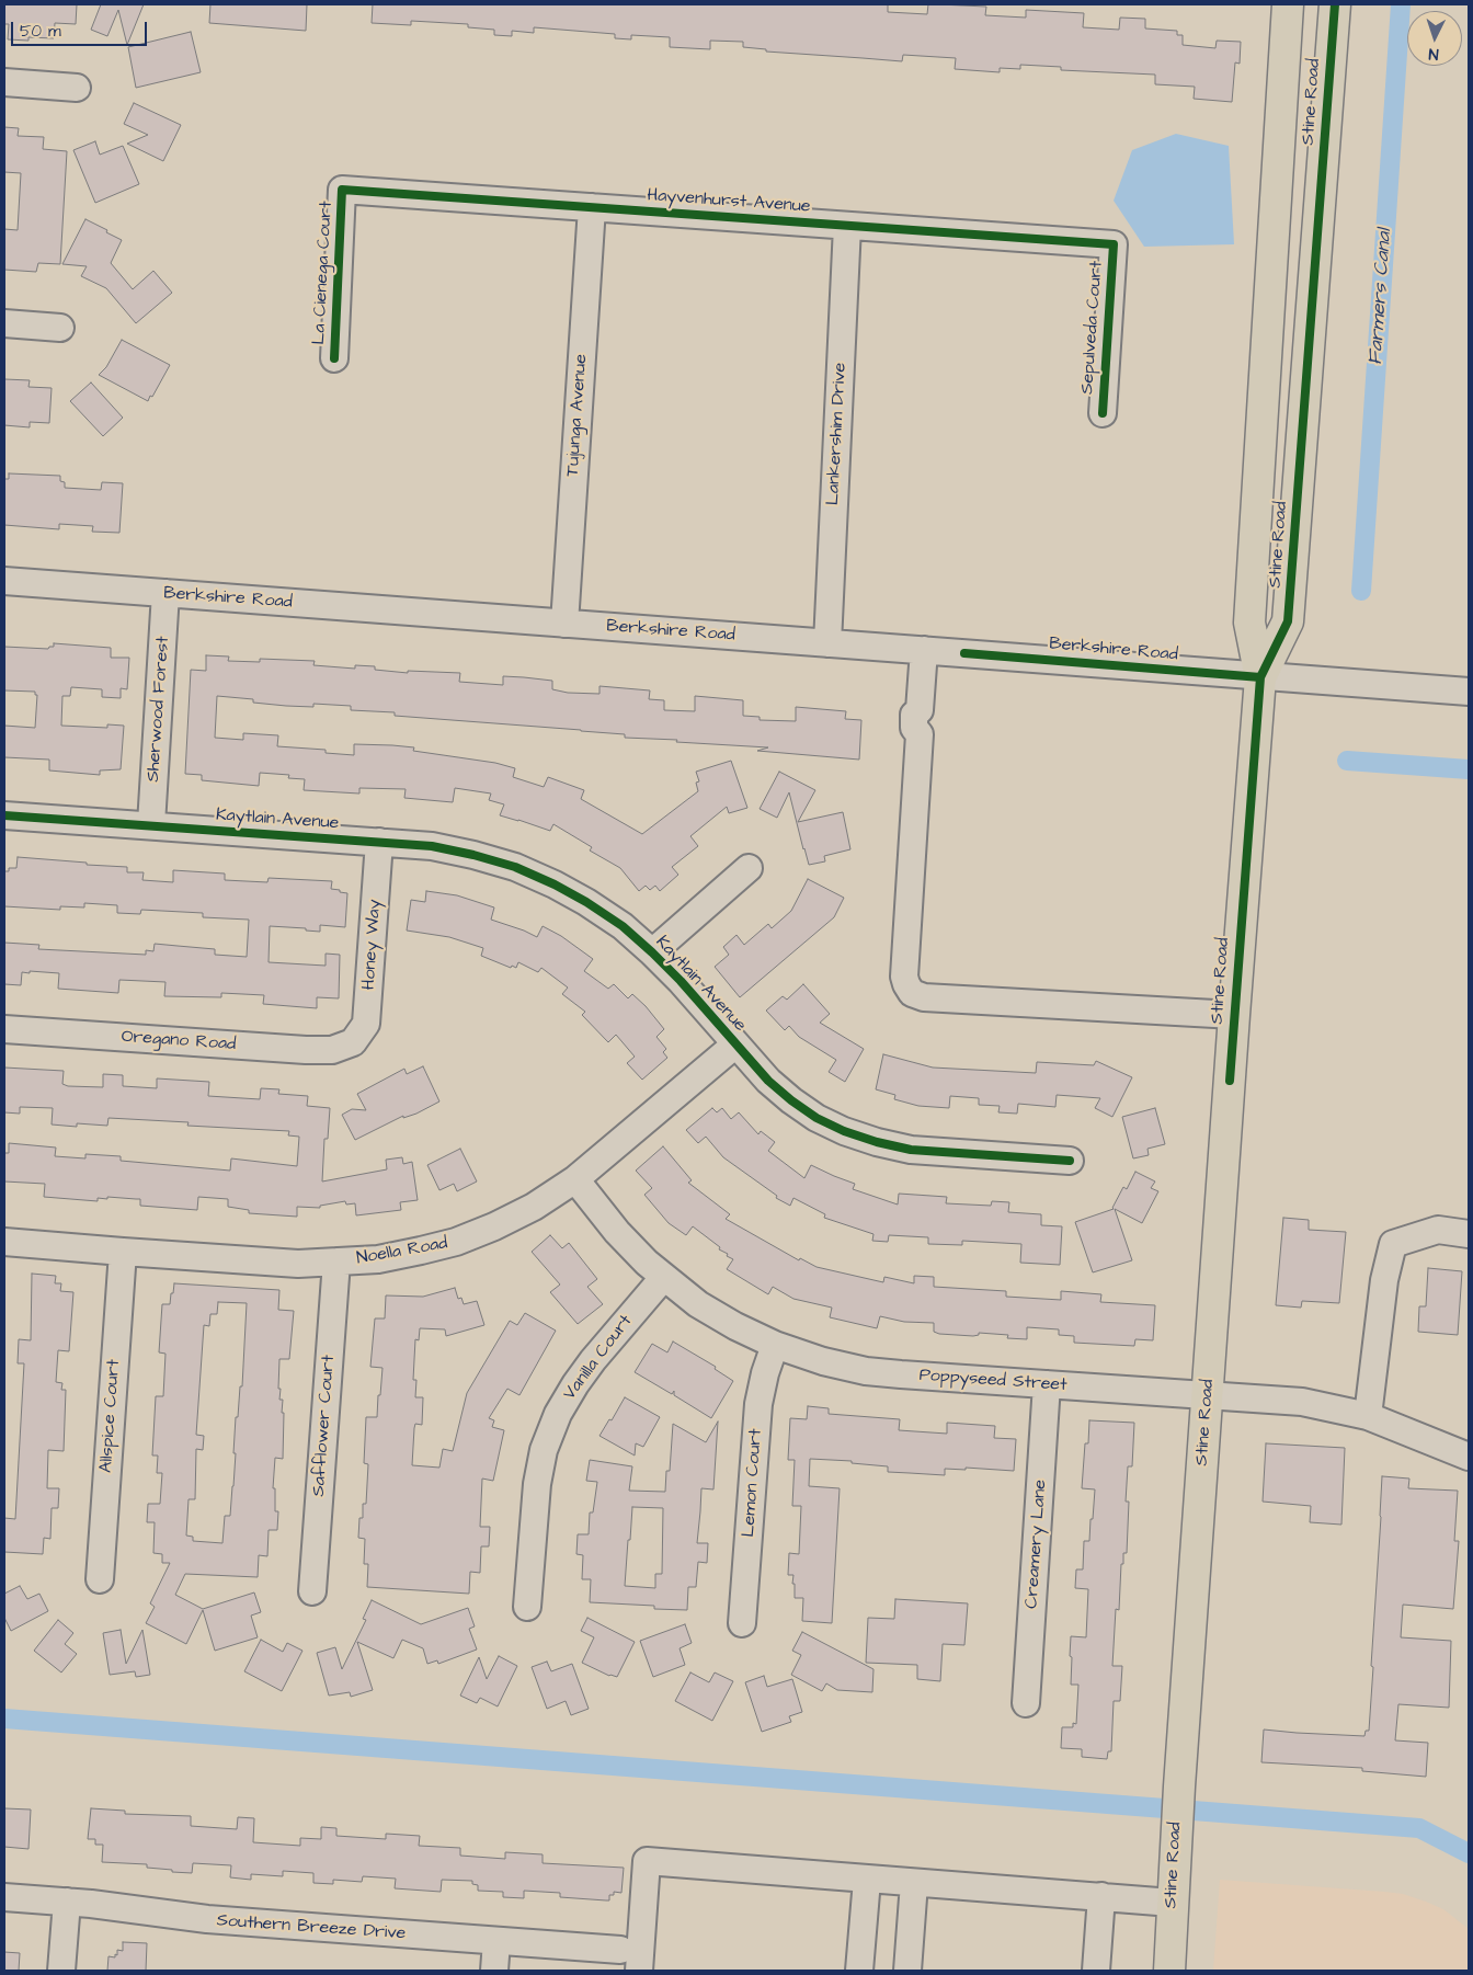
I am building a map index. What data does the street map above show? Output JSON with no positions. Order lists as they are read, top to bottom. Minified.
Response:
{"streets":{"main road":["Stine Road"],"street":["Hayvenhurst Avenue","La Cienega Court","Sepulveda Court","Tujunga Avenue","Lankershim Drive","Berkshire Road","Sherwood Forest","Kaytlain Avenue","Honey Way","Oregano Road","Noella Road","Vanilla Court","Poppyseed Street","Allspice Court","Safflower Court","Lemon Court","Creamery Lane","Southern Breeze Drive"]},"crossings":[["Stine Road","Berkshire Road"],["Stine Road","Poppyseed Street"],["Hayvenhurst Avenue","La Cienega Court"],["Hayvenhurst Avenue","Sepulveda Court"],["Hayvenhurst Avenue","Tujunga Avenue"],["Hayvenhurst Avenue","Lankershim Drive"],["Tujunga Avenue","Berkshire Road"],["Lankershim Drive","Berkshire Road"],["Berkshire Road","Sherwood Forest"],["Sherwood Forest","Kaytlain Avenue"],["Kaytlain Avenue","Honey Way"],["Kaytlain Avenue","Noella Road"],["Honey Way","Oregano Road"],["Noella Road","Poppyseed Street"],["Noella Road","Allspice Court"],["Noella Road","Safflower Court"],["Vanilla Court","Poppyseed Street"],["Poppyseed Street","Lemon Court"],["Poppyseed Street","Creamery Lane"]],"water":["Farmers Canal"],"scale_bar":"50 m","north":"bottom"}
